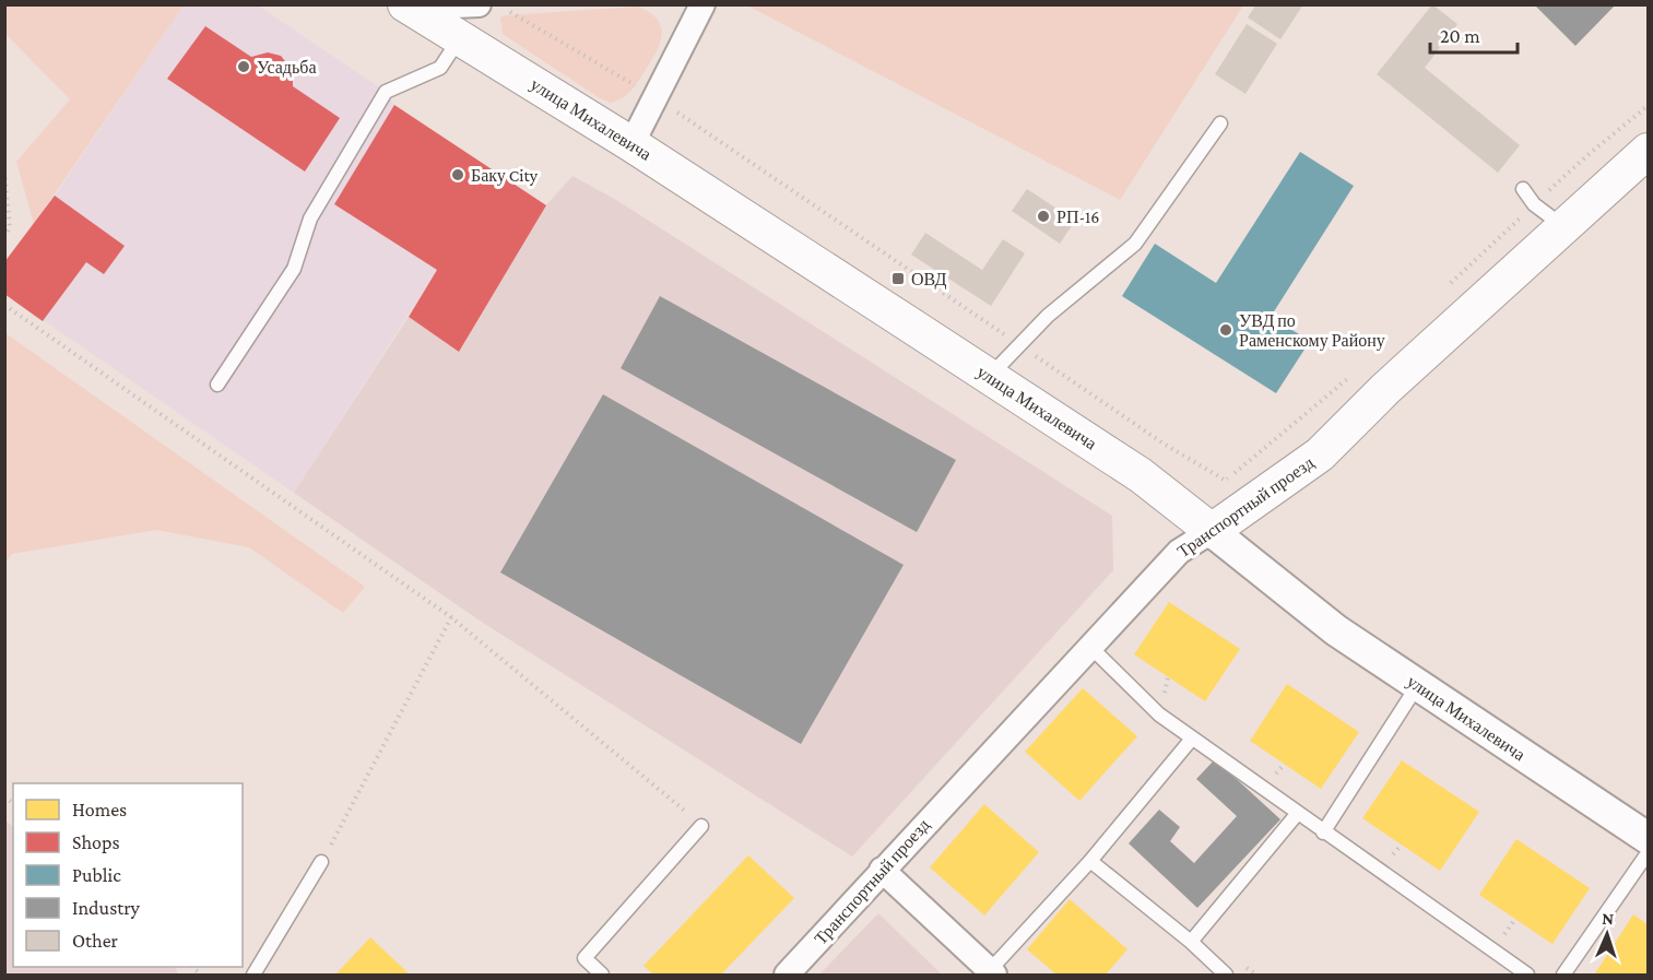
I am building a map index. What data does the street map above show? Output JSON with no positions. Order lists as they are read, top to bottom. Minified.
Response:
{"streets":{"main road":["улица Михалевича","Транспортный проезд"]},"crossings":[["улица Михалевича","Транспортный проезд"]],"places":{"other":["Усадьба","Баку City","РП-16","УВД по Раменскому Району"],"transit":["ОВД"]},"legend":["Homes","Shops","Public","Industry","Other"],"scale_bar":"20 m","north":"top"}
